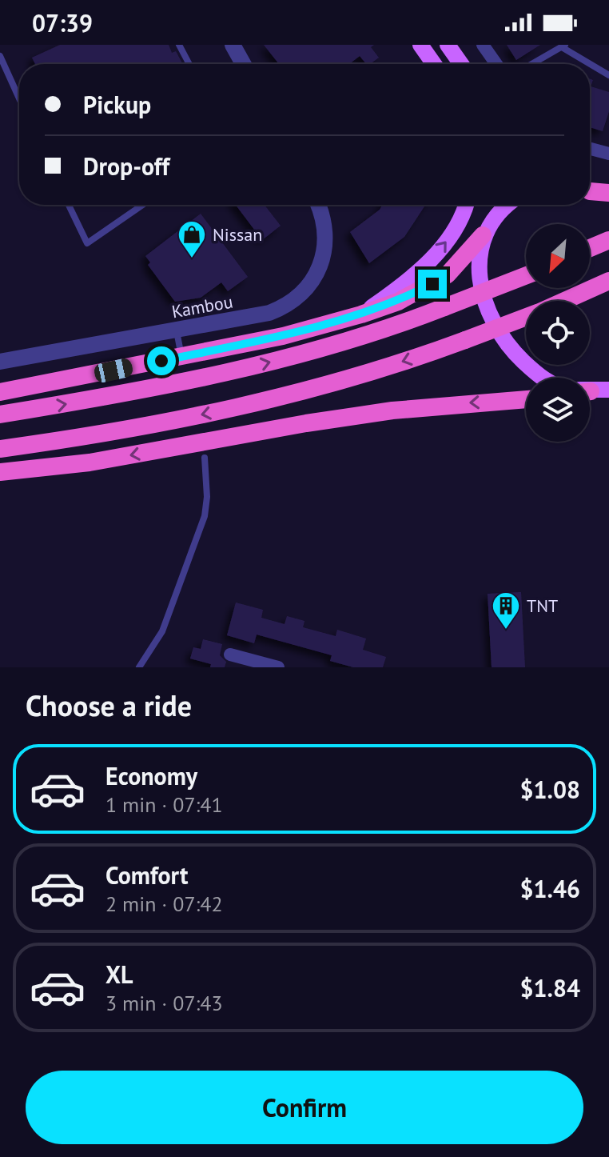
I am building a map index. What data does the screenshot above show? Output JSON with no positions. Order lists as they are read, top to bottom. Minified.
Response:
{"streets":{"street":["Kambou"]},"places":{"shop":["Nissan"],"building":["TNT"]},"north":"bottom left","page":{"status":"07:39","banner":["Pickup","Drop-off"],"heading":"Choose a ride","list":[{"name":"Economy","note":"1 min · 07:41","value":"$1.08"},{"name":"Comfort","note":"2 min · 07:42","value":"$1.46"},{"name":"XL","note":"3 min · 07:43","value":"$1.84"}],"buttons":"Confirm"}}
